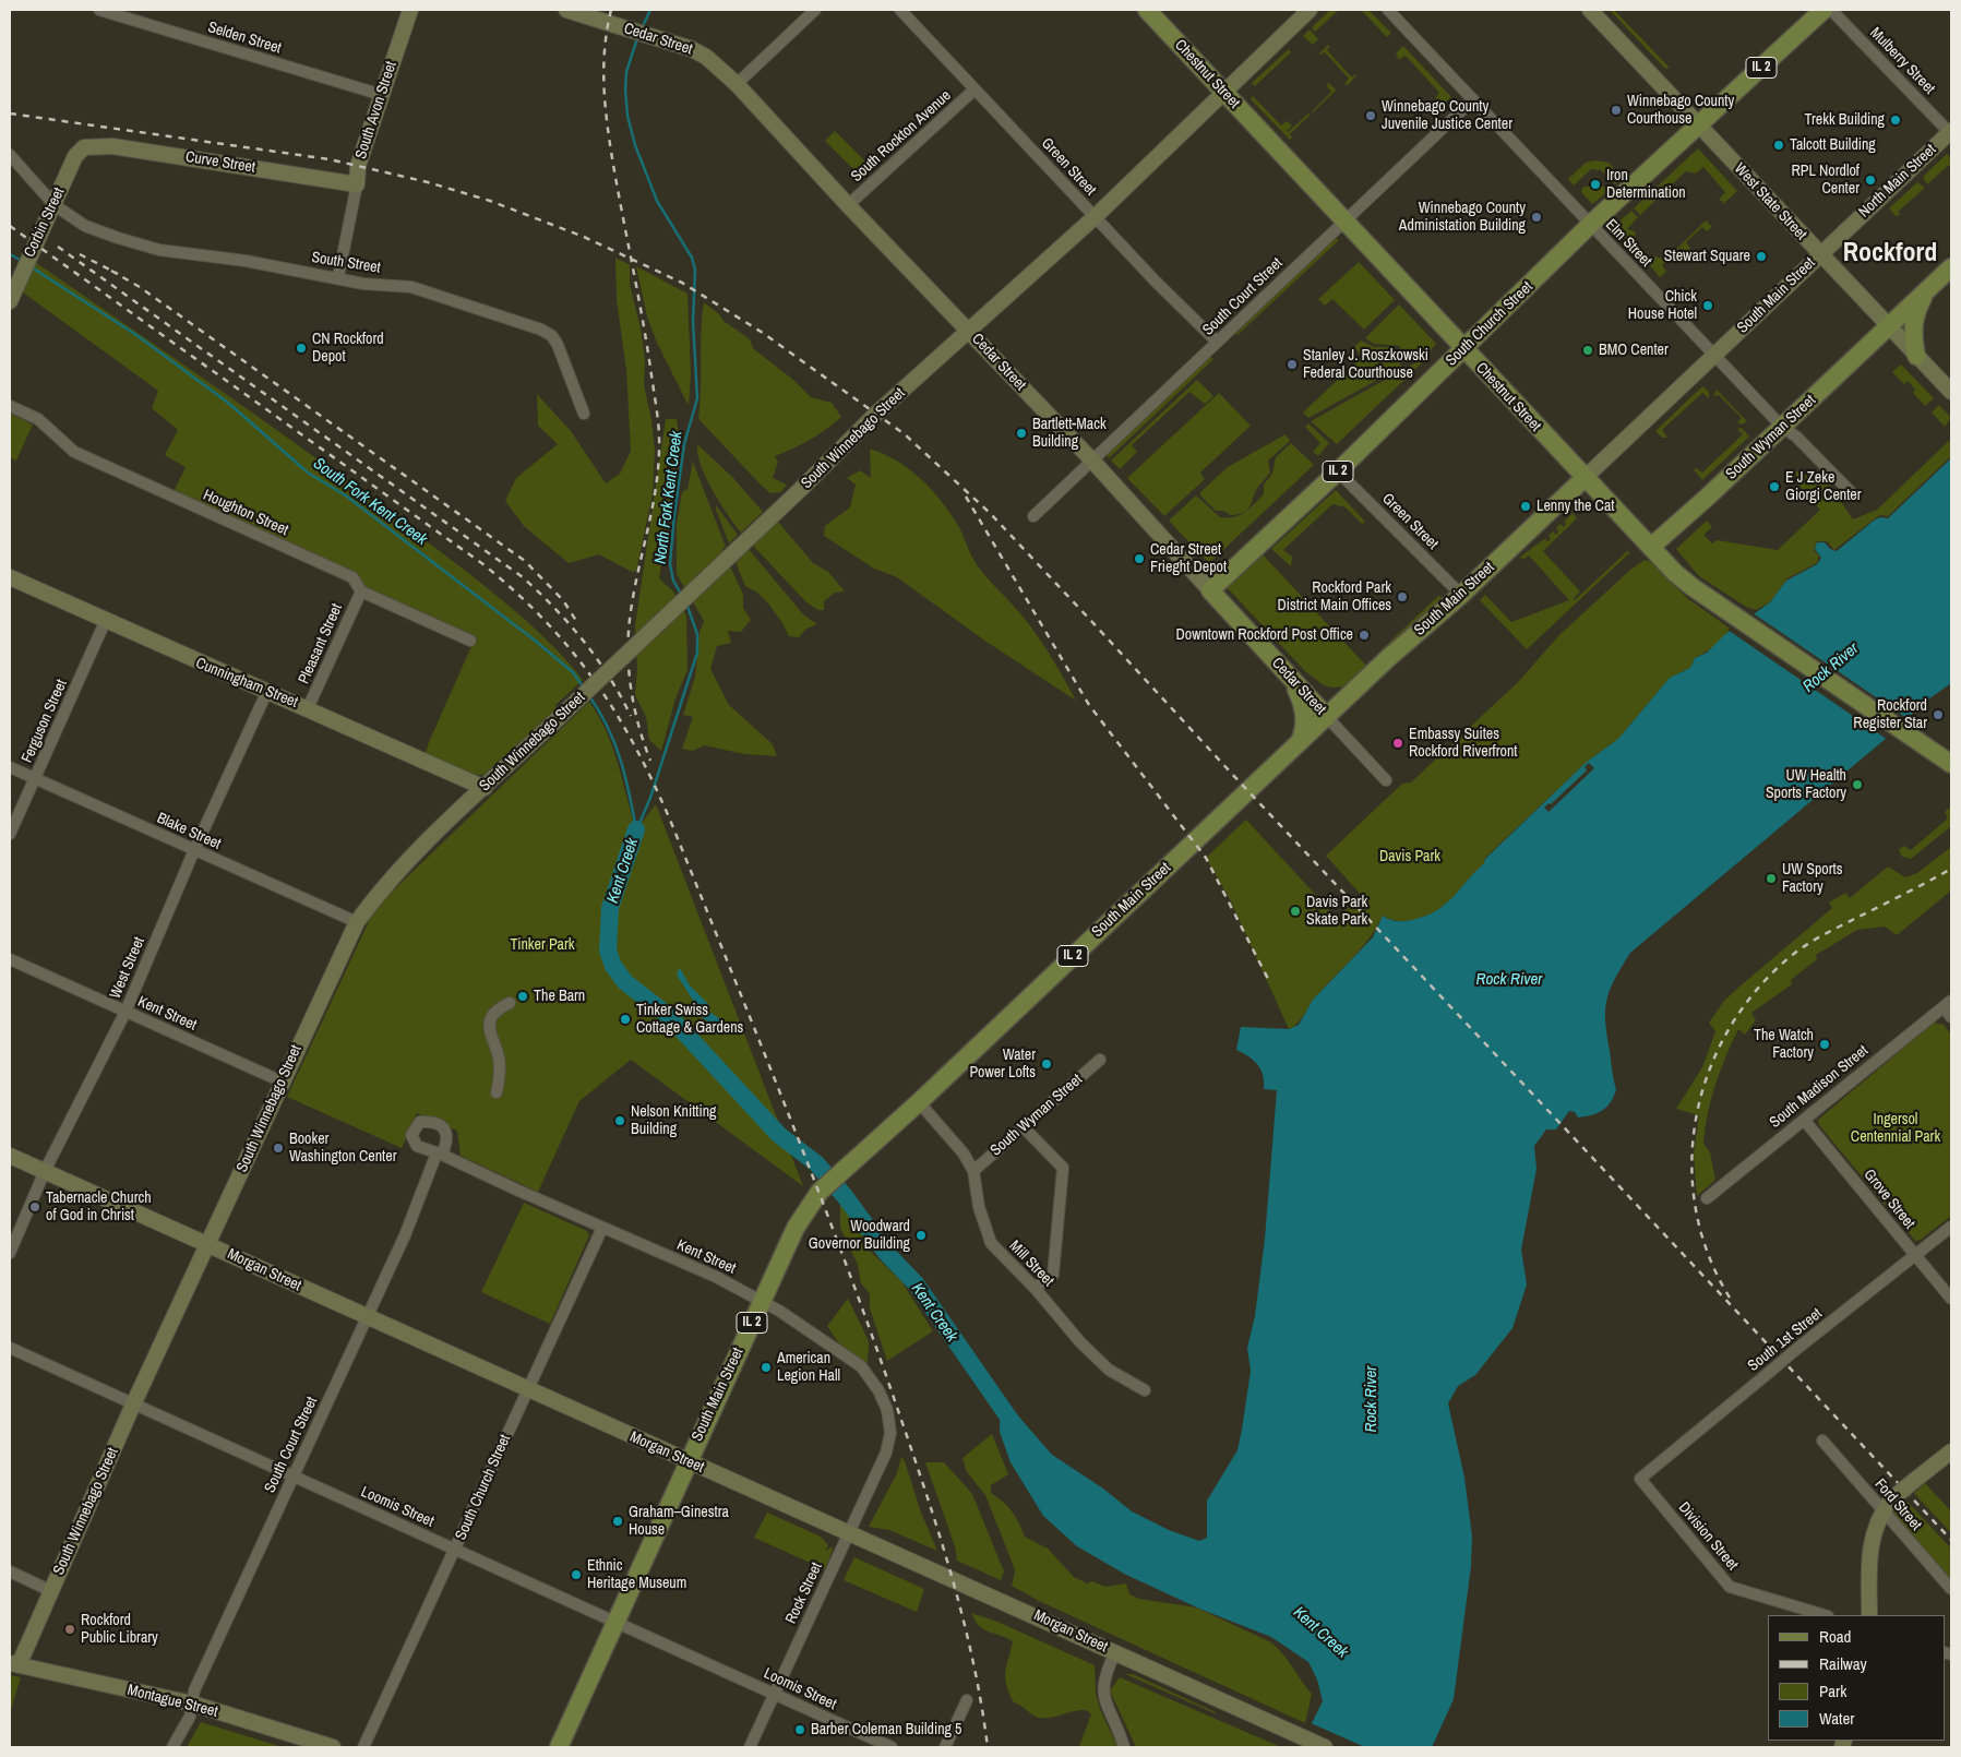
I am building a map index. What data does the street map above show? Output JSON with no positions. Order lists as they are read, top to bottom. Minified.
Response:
{"streets":{"main road":["Cedar Street","IL 2","Chestnut Street","South Avon Street","Curve Street","North Main Street","West State Street","Corbin Street","South Main Street","South Church Street","South Wyman Street","South Winnebago Street","Cunningham Street","Morgan Street","Montague Street"],"street":["Selden Street","Mulberry Street","South Rockton Avenue","Green Street","Elm Street","South Street","South Court Street","Houghton Street","Pleasant Street","Ferguson Street","Blake Street","West Street","Kent Street","South Madison Street","Grove Street","Mill Street","South 1st Street","Ford Street","Loomis Street","Division Street","Rock Street"]},"crossings":[["Selden Street","South Avon Street"],["Cedar Street","South Rockton Avenue"],["Cedar Street","South Main Street"],["Cedar Street","South Court Street"],["Cedar Street","South Church Street"],["Cedar Street","South Winnebago Street"],["Mulberry Street","North Main Street"],["IL 2","West State Street"],["IL 2","South Church Street"],["Chestnut Street","South Main Street"],["Chestnut Street","South Court Street"],["Chestnut Street","South Church Street"],["Chestnut Street","South Wyman Street"],["Chestnut Street","South Winnebago Street"],["South Avon Street","Curve Street"],["South Avon Street","South Street"],["South Rockton Avenue","Green Street"],["Curve Street","Corbin Street"],["Green Street","South Main Street"],["Green Street","South Court Street"],["Green Street","South Church Street"],["Green Street","South Winnebago Street"],["North Main Street","West State Street"],["North Main Street","South Main Street"],["West State Street","South Main Street"],["West State Street","South Church Street"],["West State Street","South Wyman Street"],["Corbin Street","South Street"],["Elm Street","South Main Street"],["Elm Street","South Court Street"],["Elm Street","South Church Street"],["Elm Street","South Wyman Street"],["South Main Street","Kent Street"],["South Main Street","Mill Street"],["South Main Street","Morgan Street"],["South Main Street","Loomis Street"],["South Court Street","Kent Street"],["South Court Street","Morgan Street"],["South Court Street","Loomis Street"],["South Court Street","Montague Street"],["South Church Street","Kent Street"],["South Church Street","Morgan Street"],["South Church Street","Loomis Street"],["South Wyman Street","Mill Street"],["South Winnebago Street","Cunningham Street"],["South Winnebago Street","Blake Street"],["South Winnebago Street","Kent Street"],["South Winnebago Street","Morgan Street"],["South Winnebago Street","Loomis Street"],["South Winnebago Street","Montague Street"],["Houghton Street","Pleasant Street"],["Pleasant Street","Cunningham Street"],["Cunningham Street","Ferguson Street"],["Cunningham Street","West Street"],["Ferguson Street","Blake Street"],["Blake Street","West Street"],["West Street","Kent Street"],["West Street","Morgan Street"],["Kent Street","Rock Street"],["South Madison Street","Grove Street"],["Grove Street","South 1st Street"],["Morgan Street","Rock Street"],["South 1st Street","Division Street"],["Loomis Street","Rock Street"]],"districts":["Rockford"],"water":["North Fork Kent Creek","South Fork Kent Creek","Rock River","Kent Creek"],"parks":["Davis Park","Tinker Park","Ingersol Centennial Park"],"places":["Winnebago County Courthouse","Winnebago County Juvenile Justice Center","Trekk Building","Talcott Building","RPL Nordlof Center","Iron Determination","Winnebago County Administation Building","Stewart Square","Chick House Hotel","CN Rockford Depot","BMO Center","Stanley J. Roszkowski Federal Courthouse","Bartlett-Mack Building","E J Zeke Giorgi Center","Lenny the Cat","Cedar Street Frieght Depot","Rockford Park District Main Offices","Downtown Rockford Post Office","Rockford Register Star","Embassy Suites Rockford Riverfront","UW Health Sports Factory","UW Sports Factory","Davis Park Skate Park","The Barn","Tinker Swiss Cottage & Gardens","The Watch Factory","Water Power Lofts","Nelson Knitting Building","Booker Washington Center","Tabernacle Church of God in Christ","Woodward Governor Building","American Legion Hall","Graham–Ginestra House","Ethnic Heritage Museum","Rockford Public Library","Barber Coleman Building 5"],"legend":["Road","Railway","Park","Water"]}
